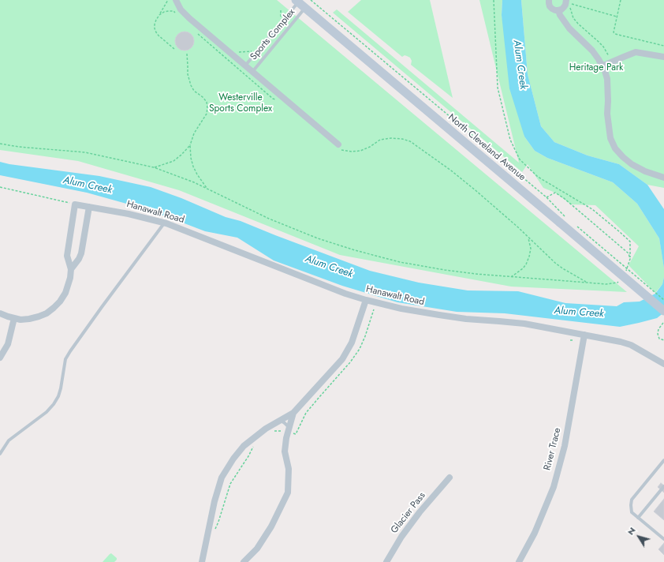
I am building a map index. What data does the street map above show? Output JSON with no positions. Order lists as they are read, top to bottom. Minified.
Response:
{"streets":{"main road":["North Cleveland Avenue"],"street":["Hanawalt Road","River Trace","Glacier Pass"],"lane":["Sports Complex"]},"crossings":[["Sports Complex","North Cleveland Avenue"],["Hanawalt Road","River Trace"]],"water":["Alum Creek"],"parks":["Heritage Park","Westerville Sports Complex"],"north":"top left"}
